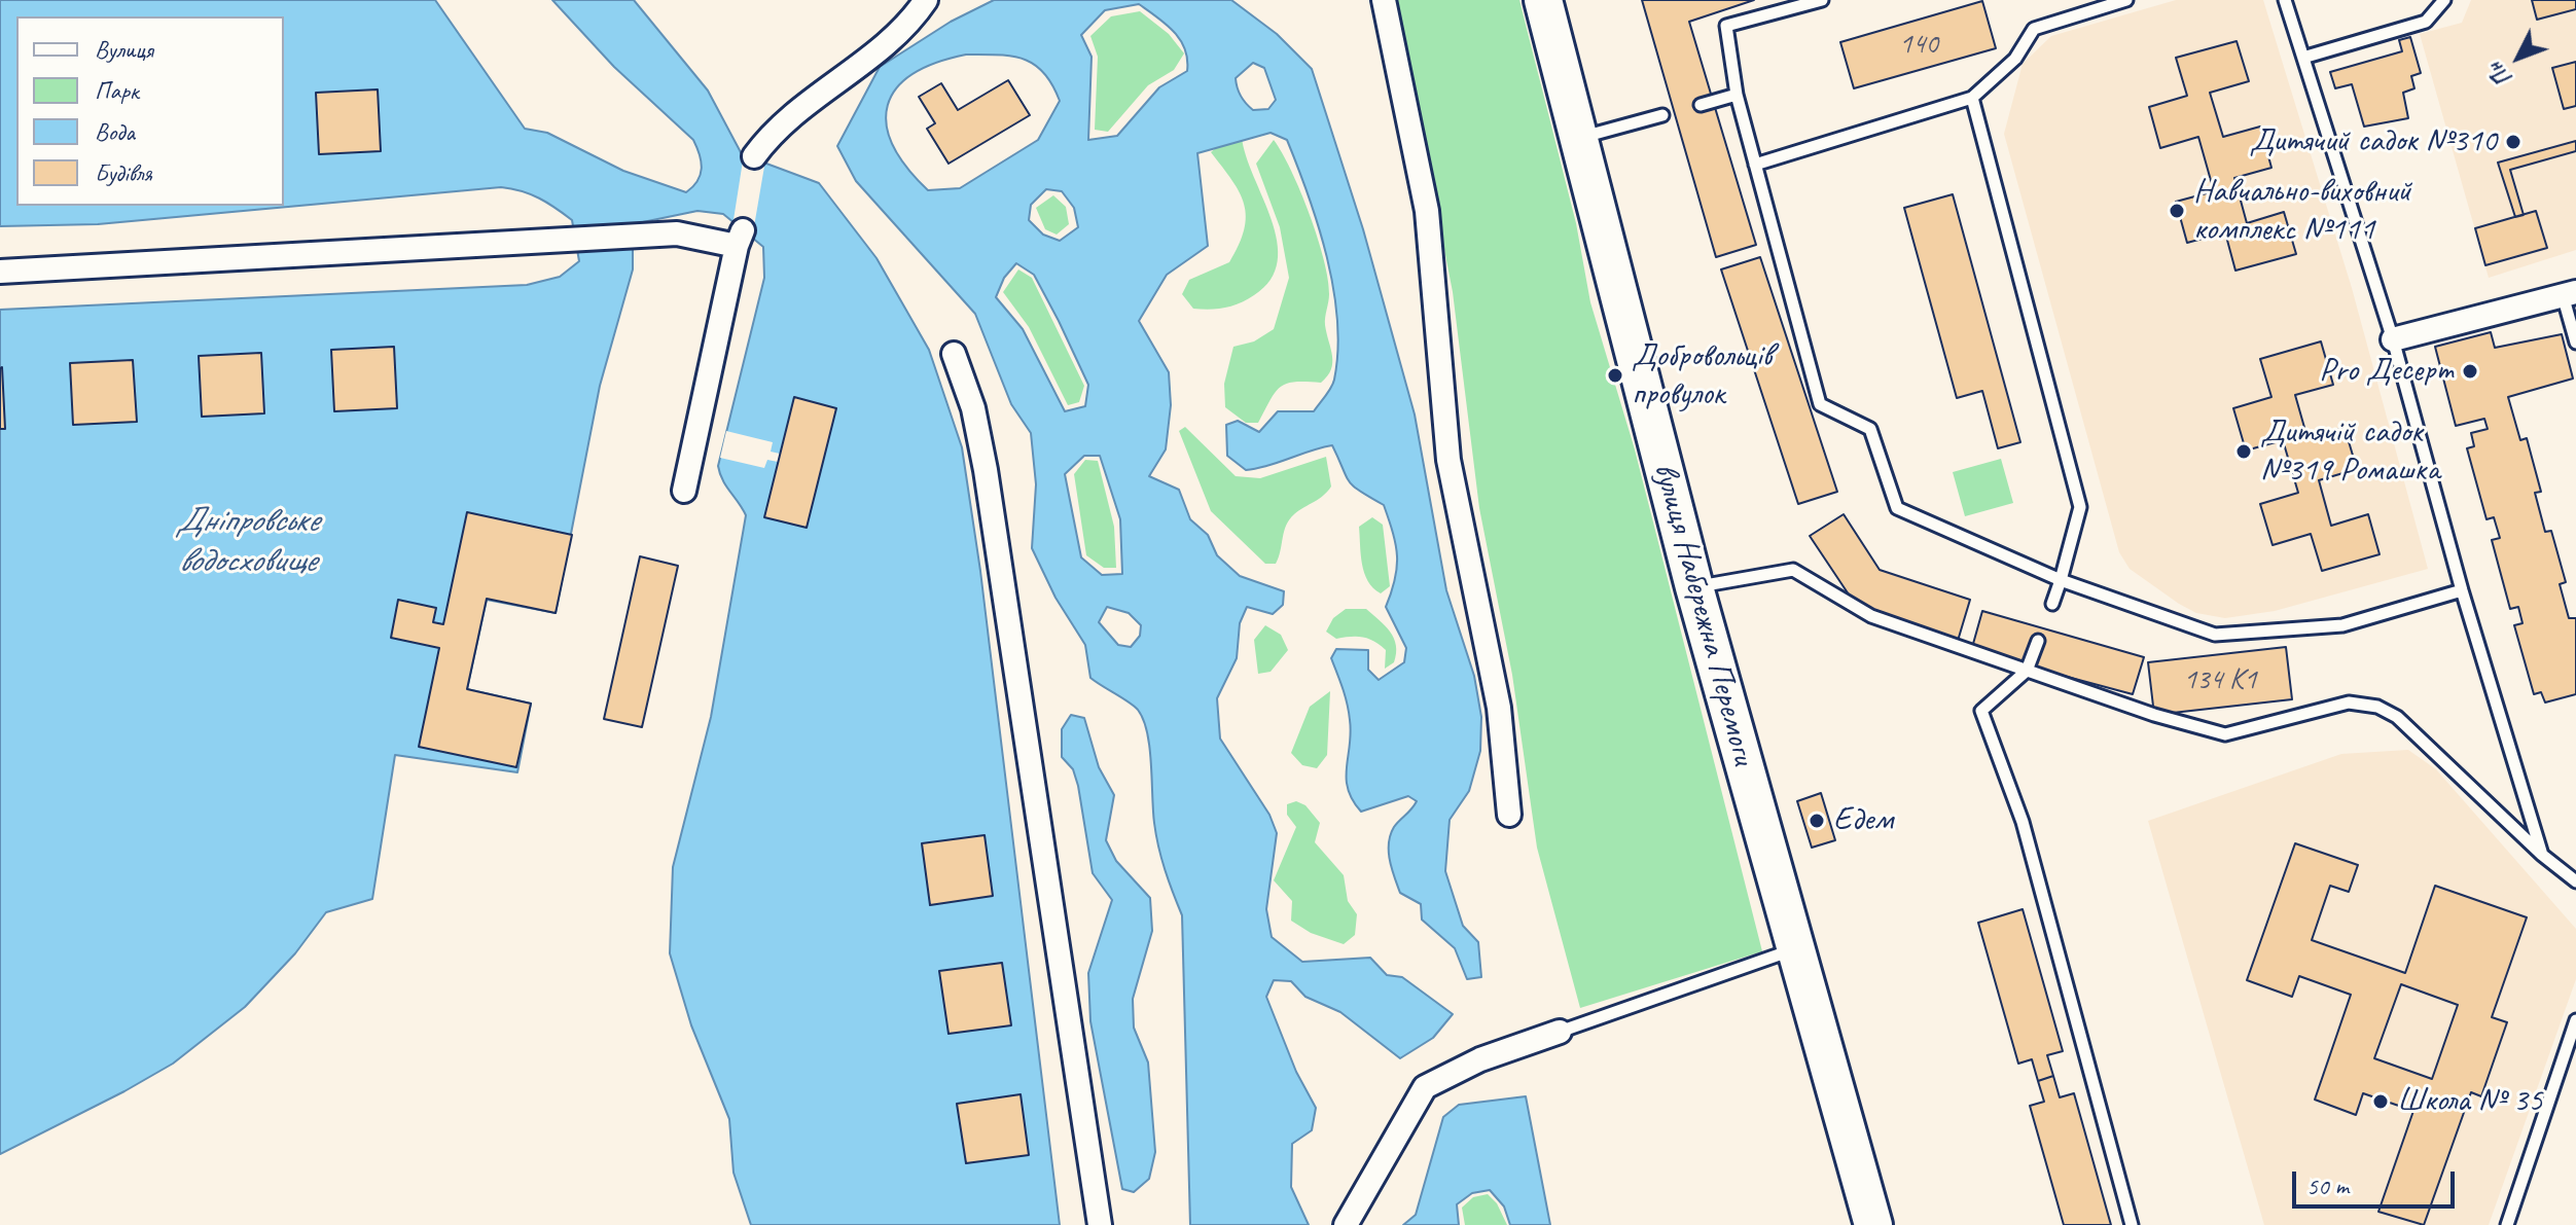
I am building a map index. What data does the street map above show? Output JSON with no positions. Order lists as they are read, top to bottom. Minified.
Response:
{"streets":{"main road":["вулиця Набережна Перемоги"]},"water":["Дніпровське водосховище"],"places":["Дитячий садок №310","Навчально-виховний комплекс №111","Pro Десерт","Добровольців провулок","Дитячій садок №319 Ромашка","Едем","Школа № 35"],"house_numbers":["140","134 К1"],"legend":["Вулиця","Парк","Вода","Будівля"],"scale_bar":"50 m","north":"bottom left"}
